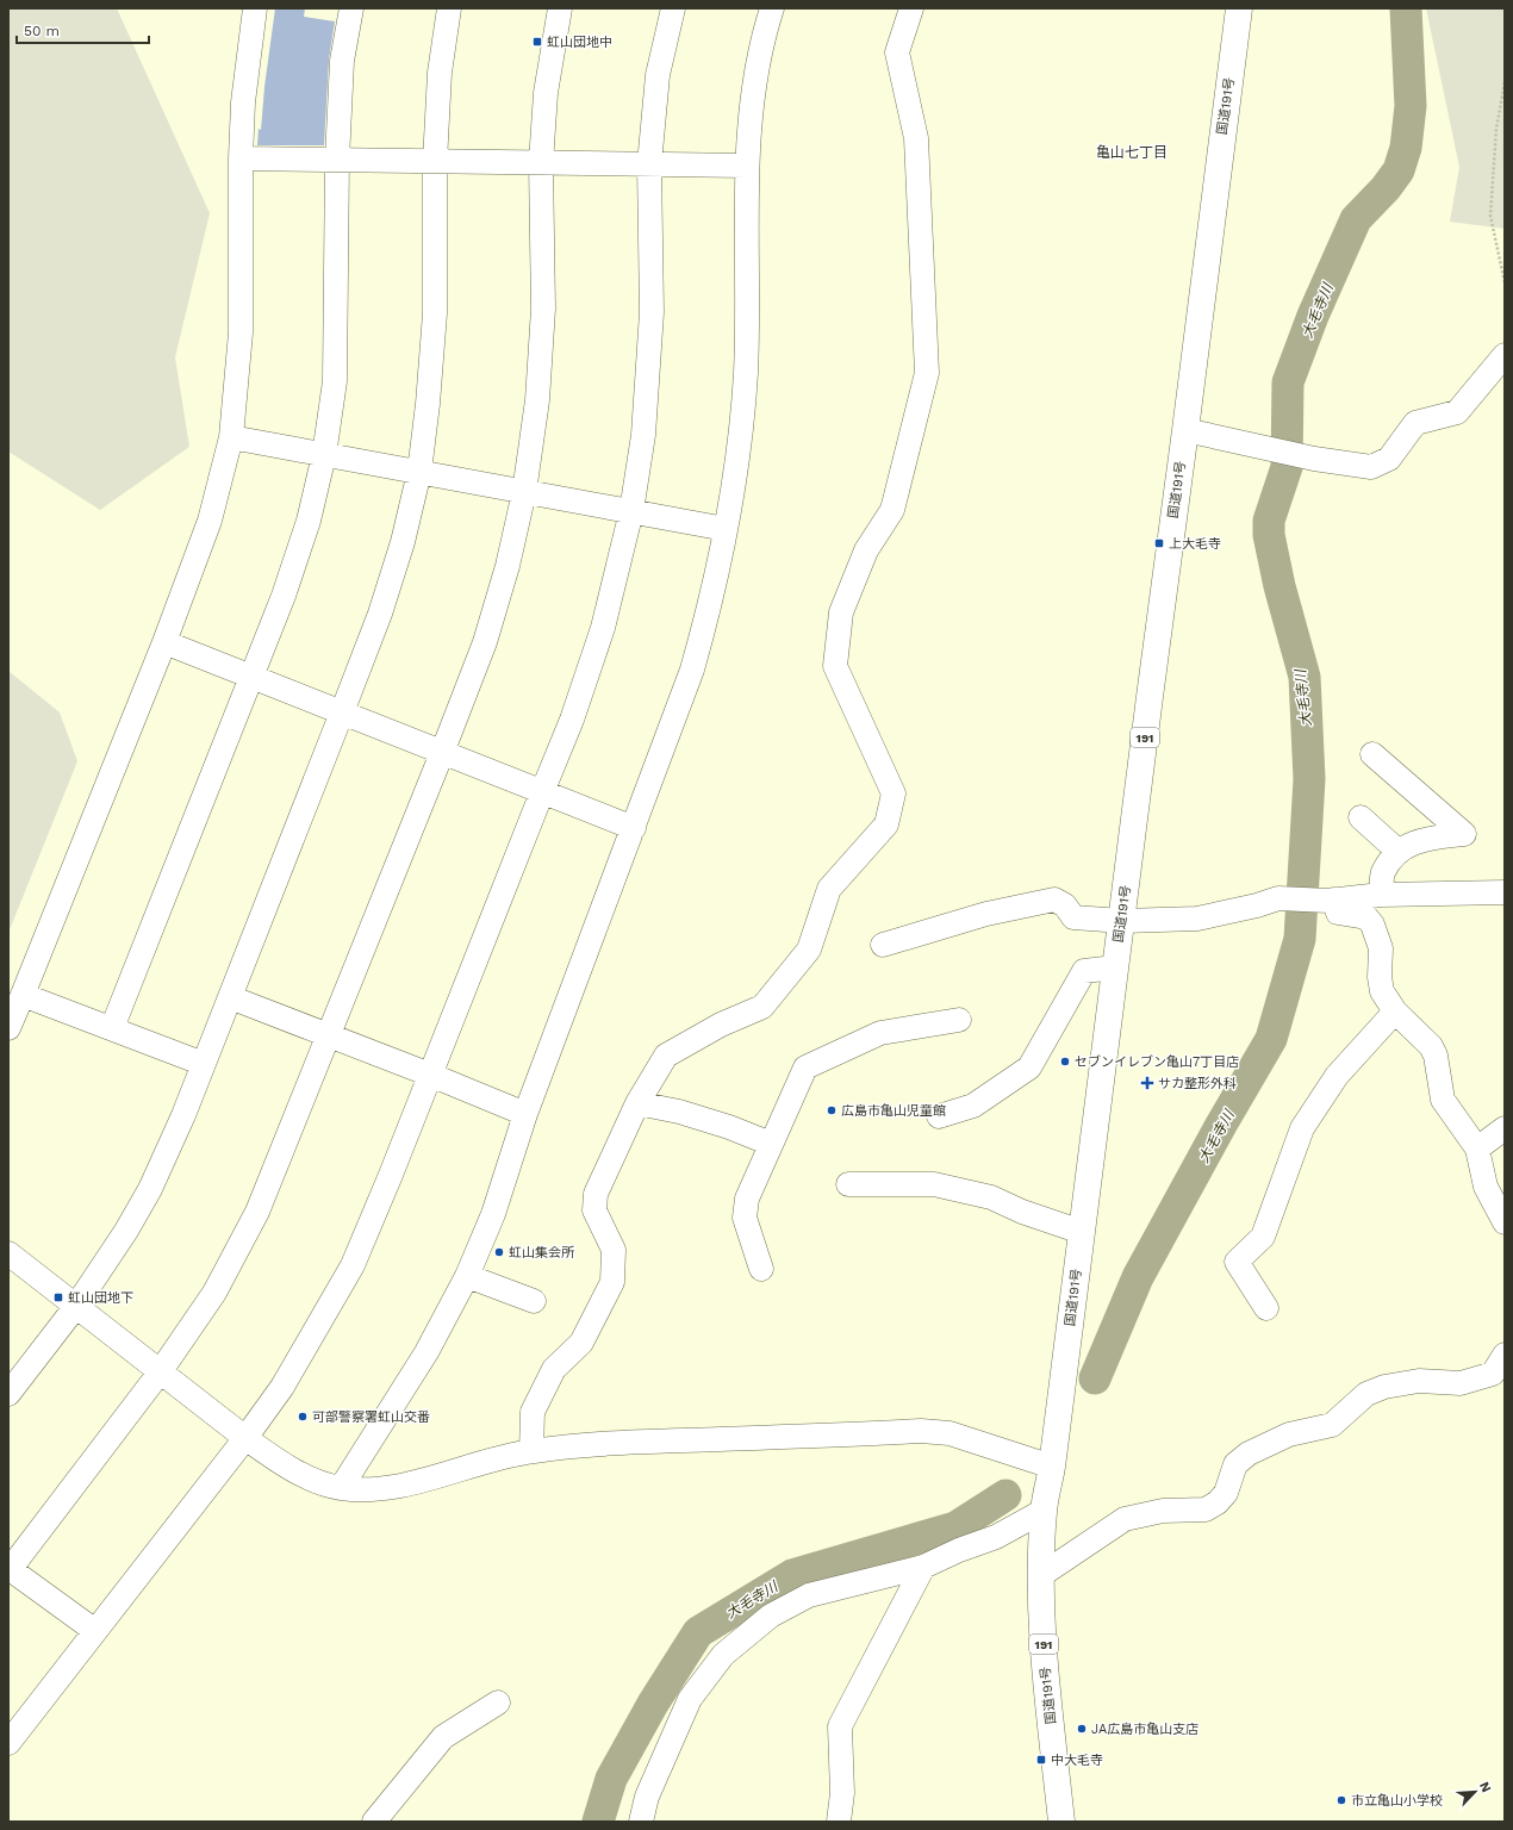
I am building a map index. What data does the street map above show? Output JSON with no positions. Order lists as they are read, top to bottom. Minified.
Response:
{"streets":{"highway":["国道191号","191"]},"districts":["亀山七丁目"],"water":["大毛寺川"],"places":{"transit":["虹山団地中","上大毛寺","虹山団地下","中大毛寺"],"other":["セブンイレブン亀山7丁目店","広島市亀山児童館","虹山集会所","可部警察署虹山交番","JA広島市亀山支店","市立亀山小学校"],"health":["サカ整形外科"]},"scale_bar":"50 m","north":"top right"}
